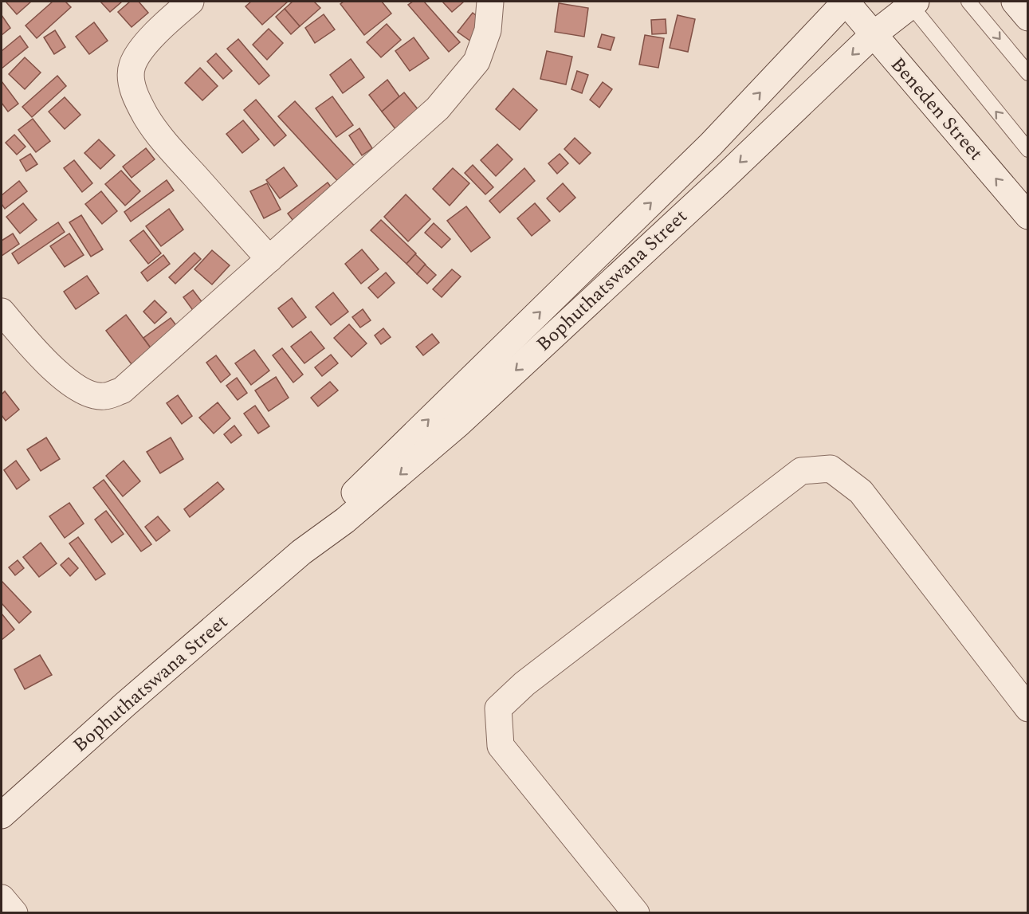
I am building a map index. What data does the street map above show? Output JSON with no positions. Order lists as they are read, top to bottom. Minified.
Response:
{"streets":{"street":["Beneden Street","Bophuthatswana Street"]},"crossings":[["Beneden Street","Bophuthatswana Street"]],"one_way":["Beneden Street"]}
